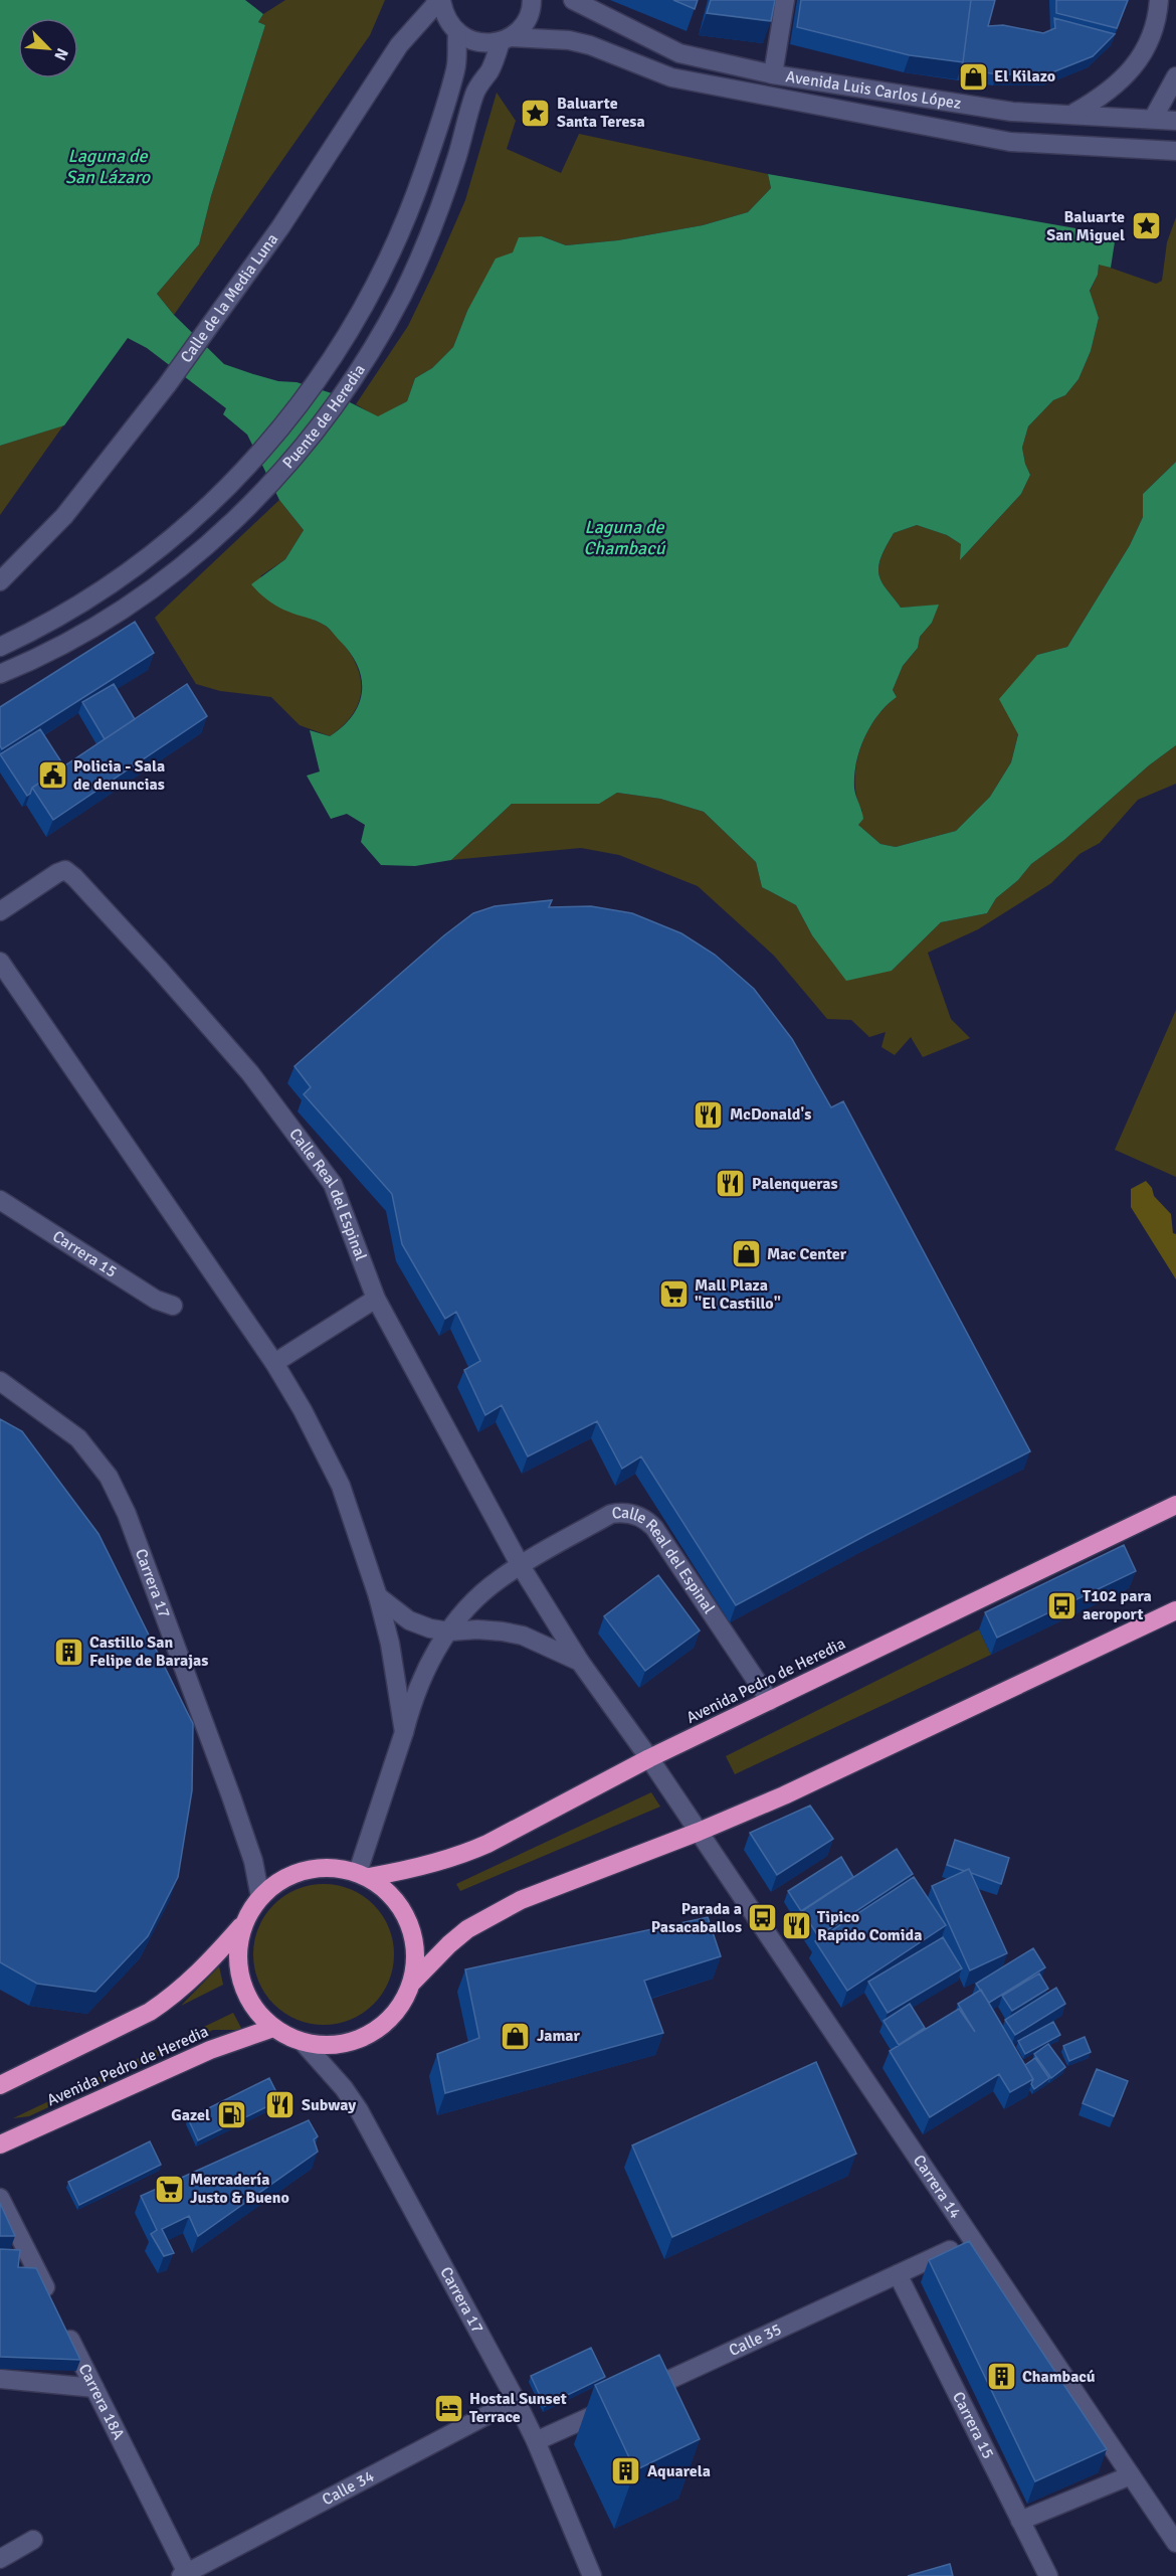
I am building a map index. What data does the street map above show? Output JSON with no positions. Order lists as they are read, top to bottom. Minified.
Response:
{"streets":{"highway":["Avenida Pedro de Heredia"],"main road":["Avenida Luis Carlos López","Calle de la Media Luna","Puente de Heredia","Calle Real del Espinal","Carrera 15","Carrera 17","Carrera 14","Calle 35","Carrera 18A","Calle 34"]},"crossings":[["Avenida Luis Carlos López","Puente de Heredia"],["Calle Real del Espinal","Carrera 17"],["Calle Real del Espinal","Avenida Pedro de Heredia"],["Calle Real del Espinal","Carrera 14"],["Carrera 15","Calle 35"],["Carrera 17","Avenida Pedro de Heredia"],["Carrera 17","Calle 35"],["Carrera 17","Calle 34"],["Carrera 14","Calle 35"],["Carrera 18A","Calle 34"]],"water":["Laguna de San Lázaro","Laguna de Chambacú"],"places":{"shop":["El Kilazo","Mac Center","Jamar"],"place":["Baluarte Santa Teresa","Baluarte San Miguel"],"public building":["Policia - Sala de denuncias"],"restaurant":["McDonald's","Palenqueras","Tipico Rapido Comida","Subway"],"supermarket":["Mall Plaza \"El Castillo\"","Mercadería Justo & Bueno"],"bus stop":["T102 para aeroport","Parada a Pasacaballos"],"building":["Castillo San Felipe de Barajas","Chambacú","Aquarela"],"fuel station":["Gazel"],"hotel":["Hostal Sunset Terrace"]},"north":"bottom right"}
